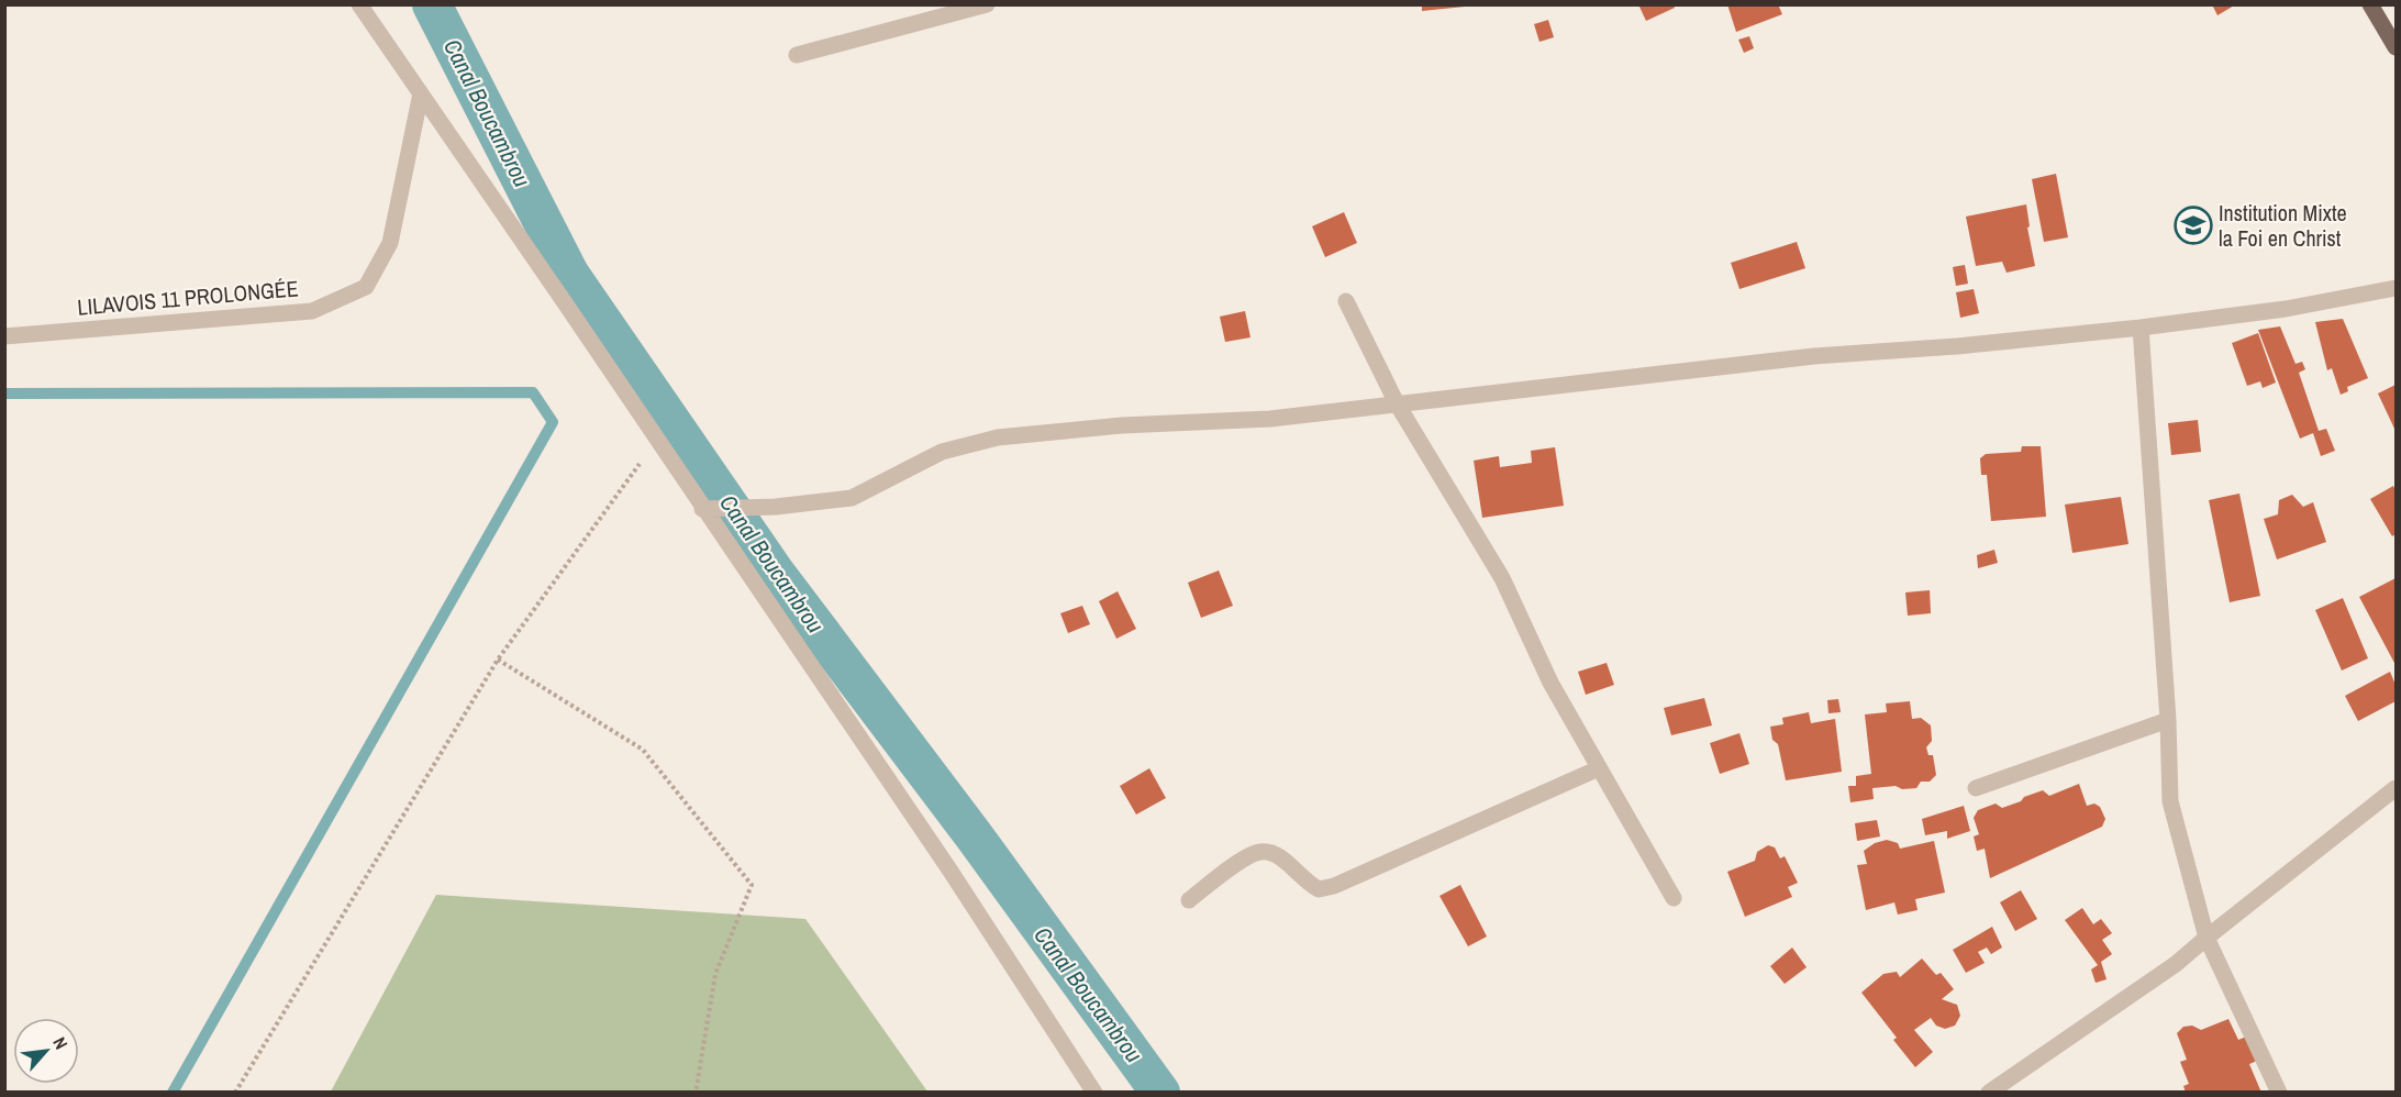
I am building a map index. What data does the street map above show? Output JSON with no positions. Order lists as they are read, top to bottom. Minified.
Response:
{"streets":{"street":["LILAVOIS 11 PROLONGÉE"]},"water":["Canal Boucambrou"],"places":{"school or university":["Institution Mixte la Foi en Christ"]},"north":"top right"}
